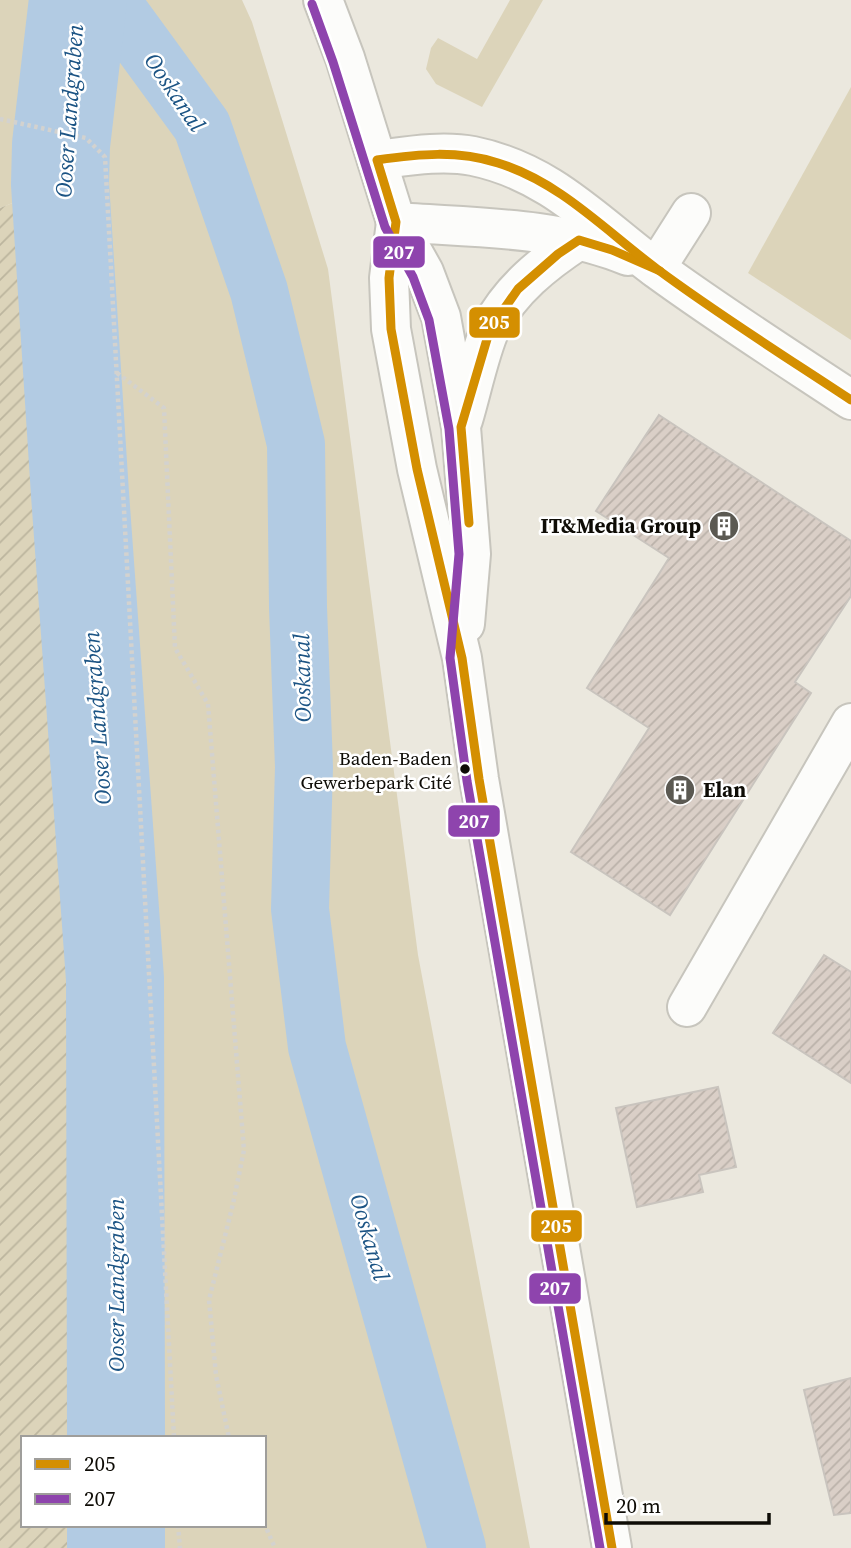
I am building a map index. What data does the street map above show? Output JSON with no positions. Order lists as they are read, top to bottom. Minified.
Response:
{"water":["Ooskanal","Ooser Landgraben"],"places":{"building":["IT&Media Group","Elan"],"other":["Baden-Baden Gewerbepark Cité"]},"lines":["transit line 207","transit line 205"],"legend":["205","207"],"scale_bar":"20 m"}
